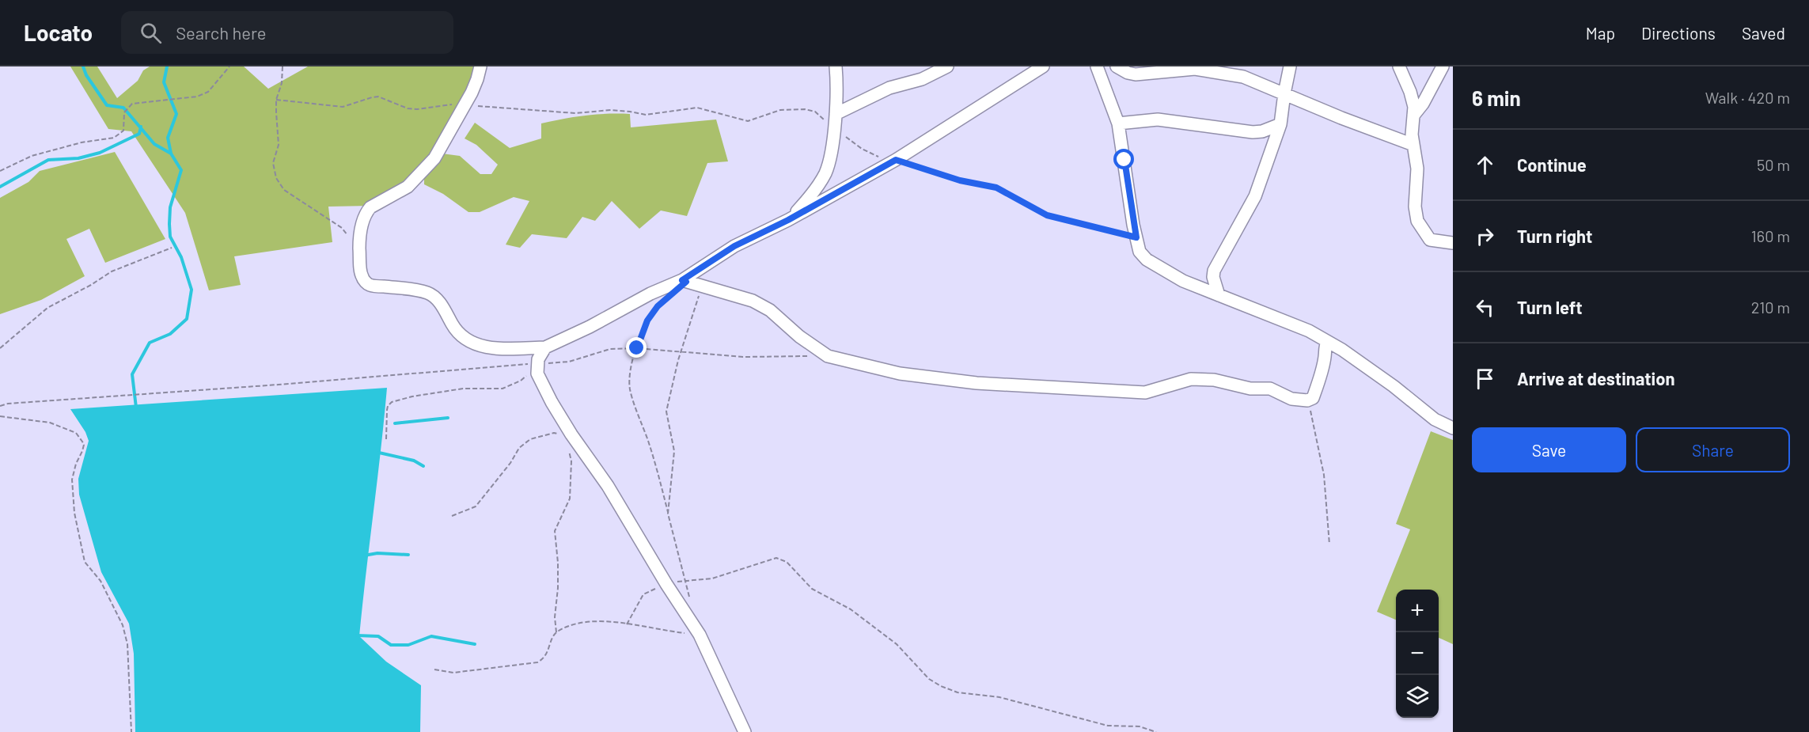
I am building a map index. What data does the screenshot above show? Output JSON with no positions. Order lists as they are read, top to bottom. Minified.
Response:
{"page":{"header":"Locato","search":"Search here","nav":["Map","Directions","Saved"],"heading":["6 min","Walk · 420 m"],"list":[["Continue","50 m"],["Turn right","160 m"],["Turn left","210 m"],"Arrive at destination"],"buttons":["Save","Share"],"map_buttons":["+","−"]}}
